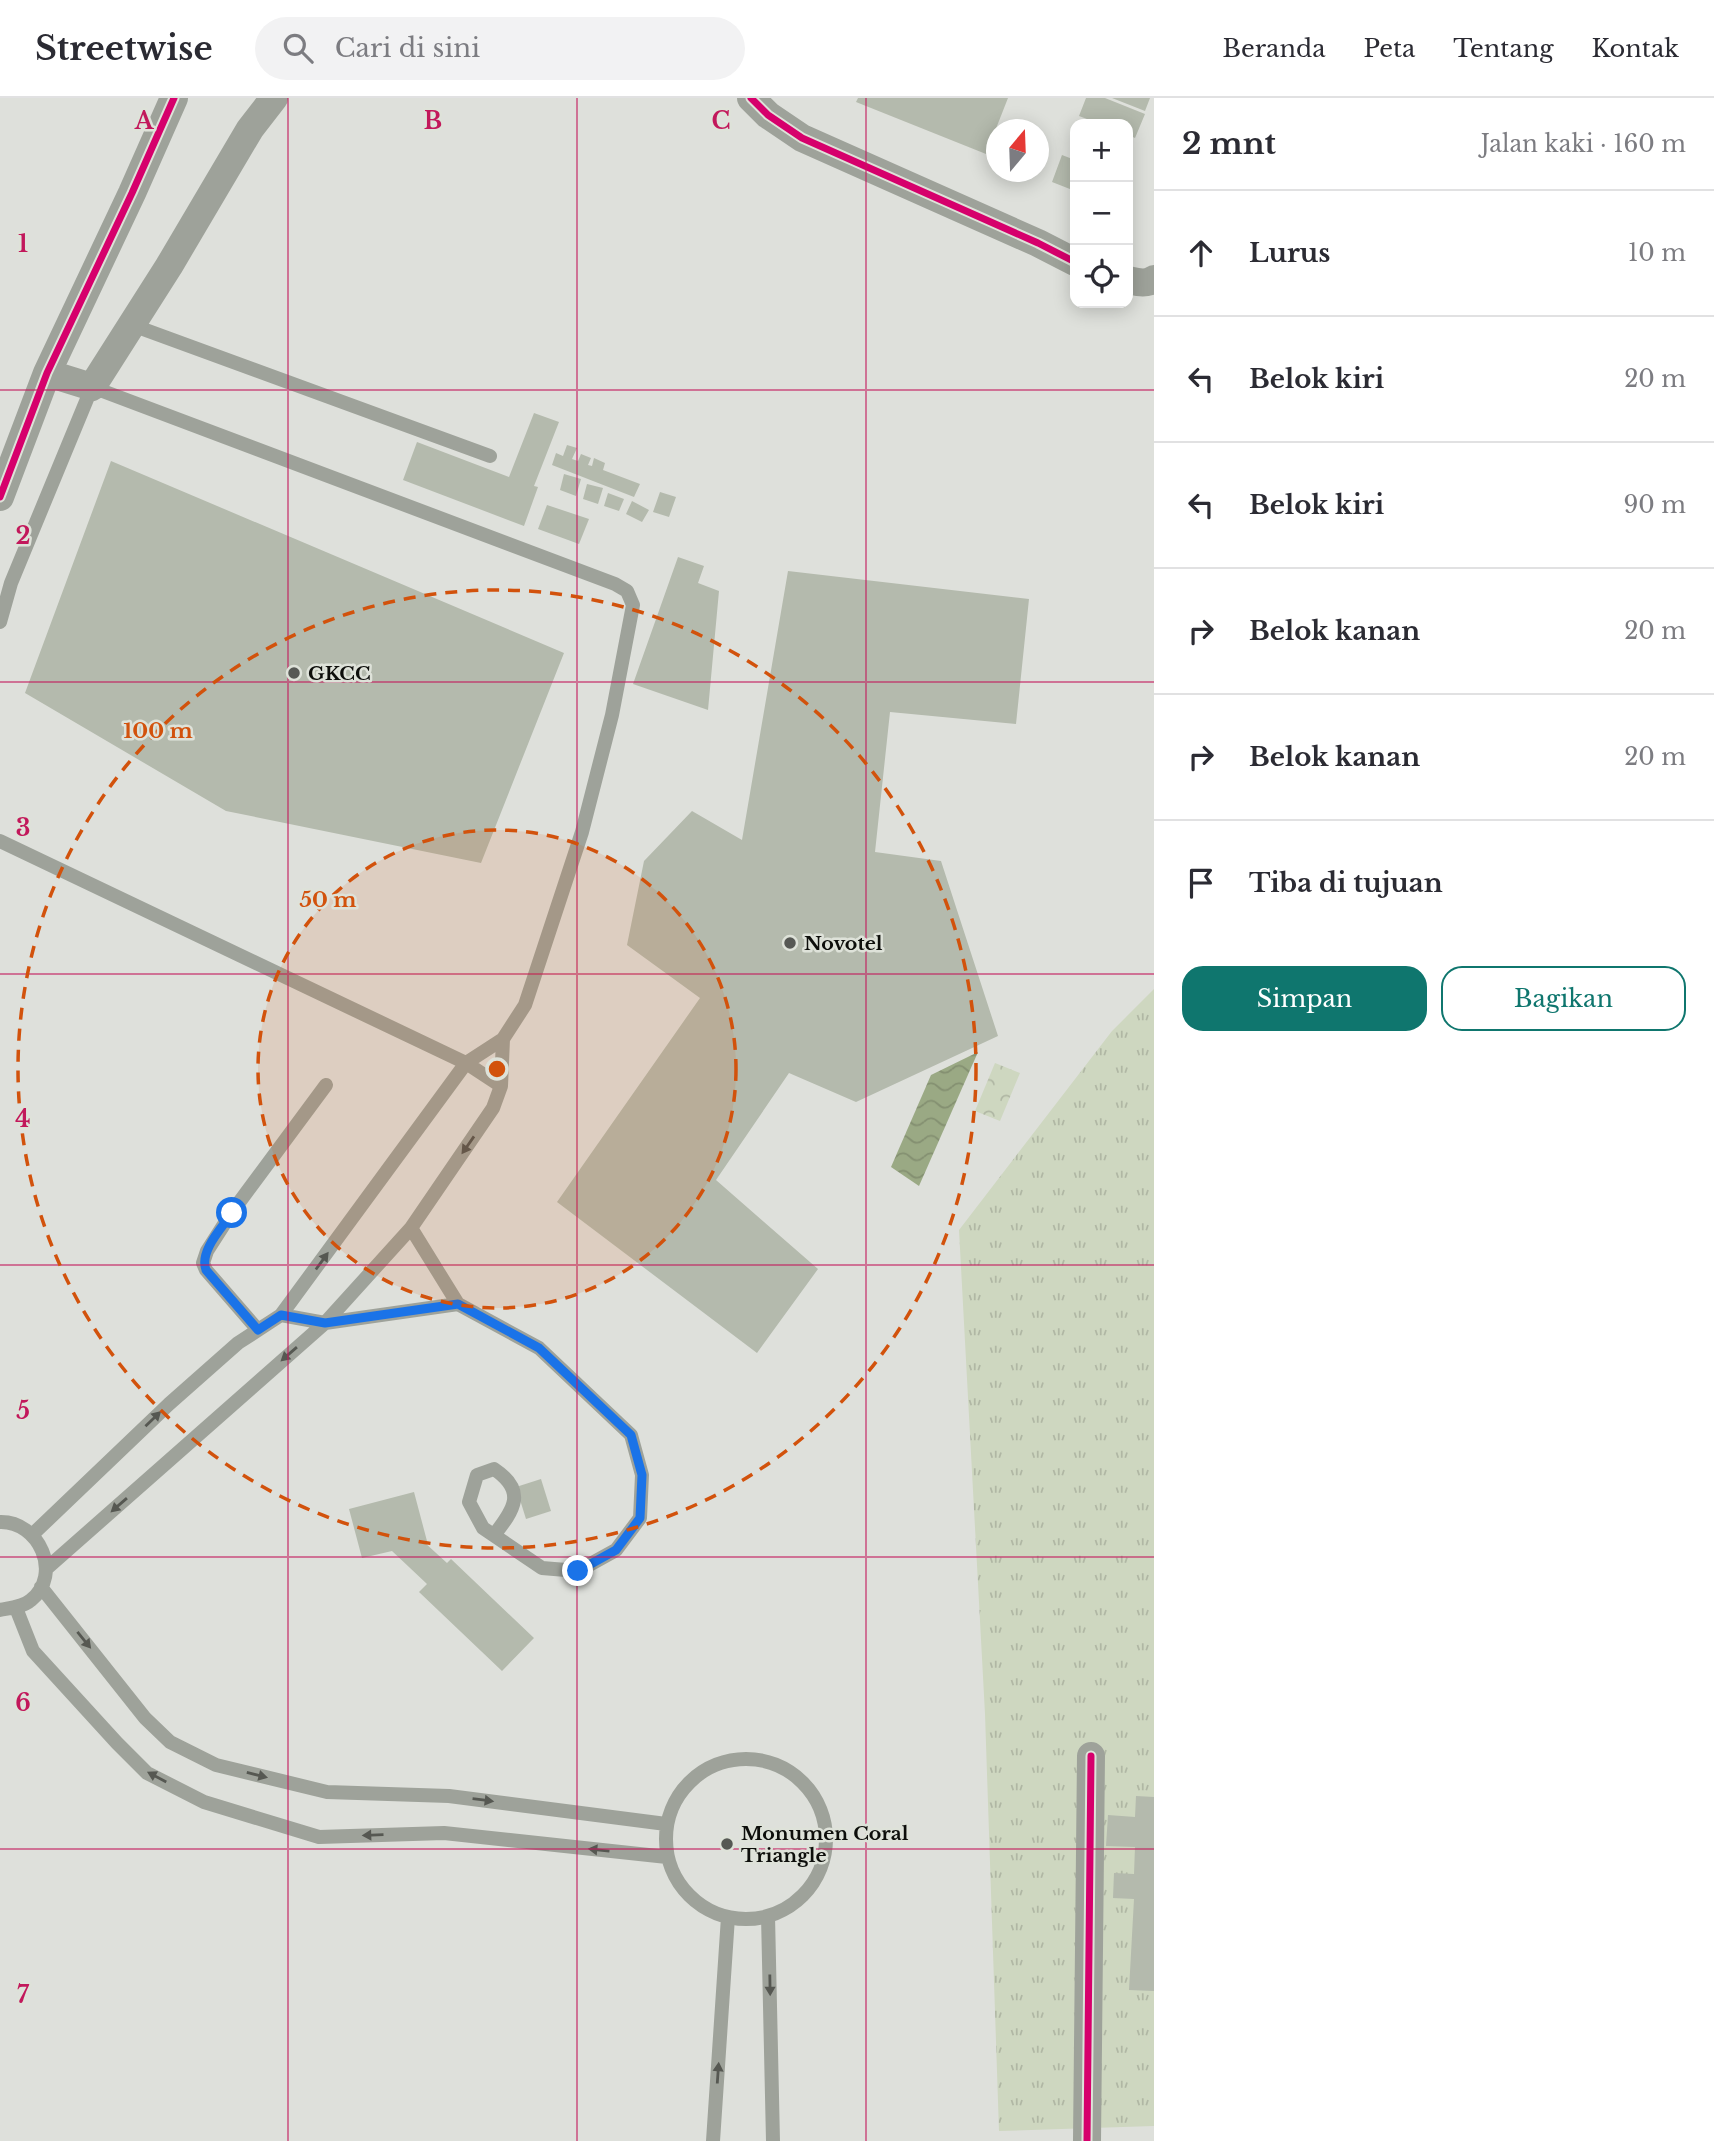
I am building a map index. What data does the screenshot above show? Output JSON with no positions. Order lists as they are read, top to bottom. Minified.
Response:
{"places":["GKCC","Novotel","Monumen Coral Triangle"],"north":"top","page":{"header":"Streetwise","search":"Cari di sini","nav":["Beranda","Peta","Tentang","Kontak"],"heading":["2 mnt","Jalan kaki · 160 m"],"map_buttons":["+","−"],"list":[["Lurus","10 m"],["Belok kiri","20 m"],["Belok kiri","90 m"],["Belok kanan","20 m"],["Belok kanan","20 m"],"Tiba di tujuan"],"buttons":["Simpan","Bagikan"]},"grid":{"columns":["A","B","C"],"rows":["1","2","3","4","5","6","7"]},"rings":["100 m","50 m"]}
